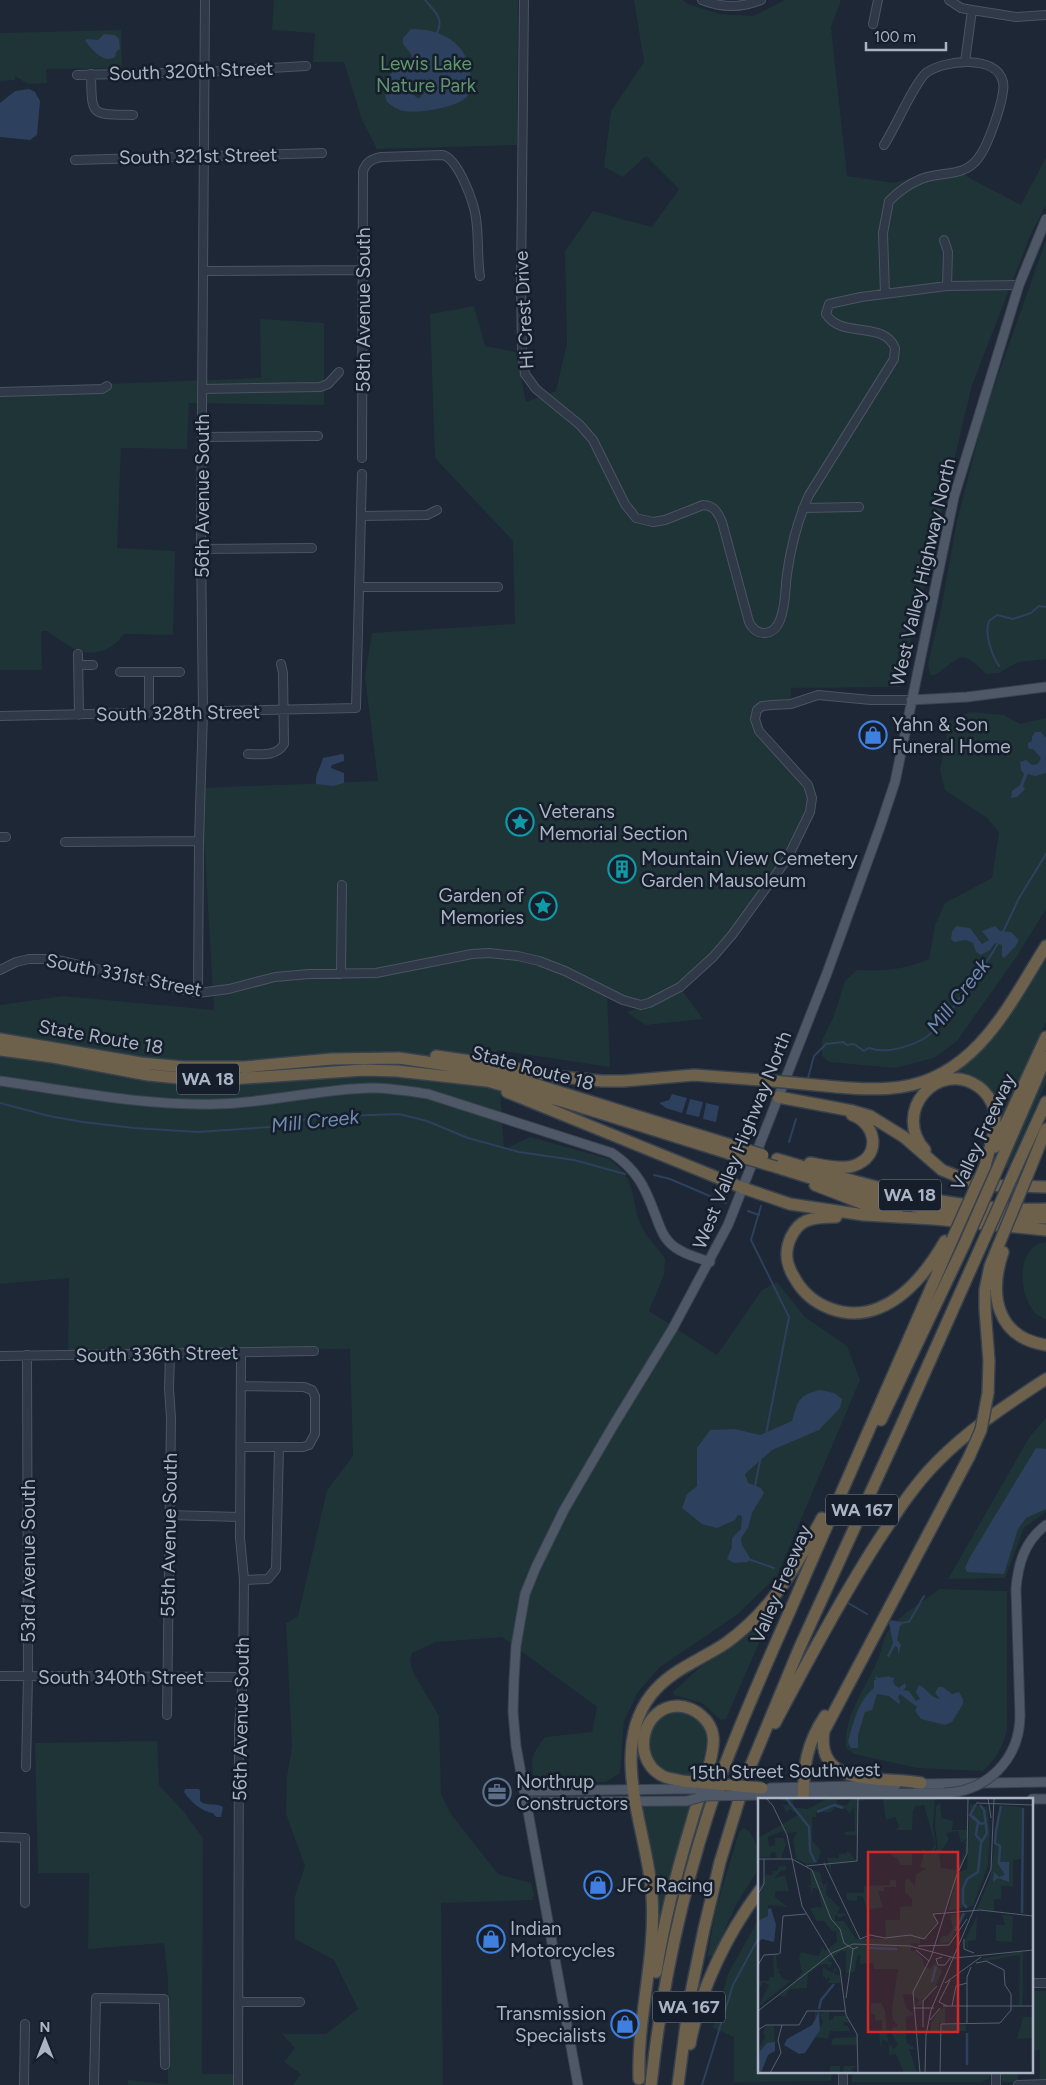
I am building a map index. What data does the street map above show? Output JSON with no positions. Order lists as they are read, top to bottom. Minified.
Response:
{"streets":{"highway":["State Route 18","WA 18","Valley Freeway","WA 167"],"main road":["West Valley Highway North","15th Street Southwest"],"street":["South 320th Street","South 321st Street","58th Avenue South","Hi Crest Drive","56th Avenue South","South 328th Street","South 331st Street","South 336th Street","55th Avenue South","53rd Avenue South","South 340th Street"]},"crossings":[["South 320th Street","56th Avenue South"],["South 321st Street","56th Avenue South"],["56th Avenue South","South 328th Street"],["56th Avenue South","South 331st Street"],["56th Avenue South","South 336th Street"],["56th Avenue South","South 340th Street"],["West Valley Highway North","South 331st Street"],["West Valley Highway North","15th Street Southwest"],["South 336th Street","55th Avenue South"],["South 336th Street","53rd Avenue South"],["55th Avenue South","South 340th Street"],["53rd Avenue South","South 340th Street"]],"water":["Mill Creek"],"parks":["Lewis Lake Nature Park"],"places":{"shop":["Yahn & Son Funeral Home","JFC Racing","Indian Motorcycles","Transmission Specialists"],"place":["Veterans Memorial Section","Garden of Memories"],"building":["Mountain View Cemetery Garden Mausoleum"],"office":["Northrup Constructors"]},"scale_bar":"100 m","north":"top"}
